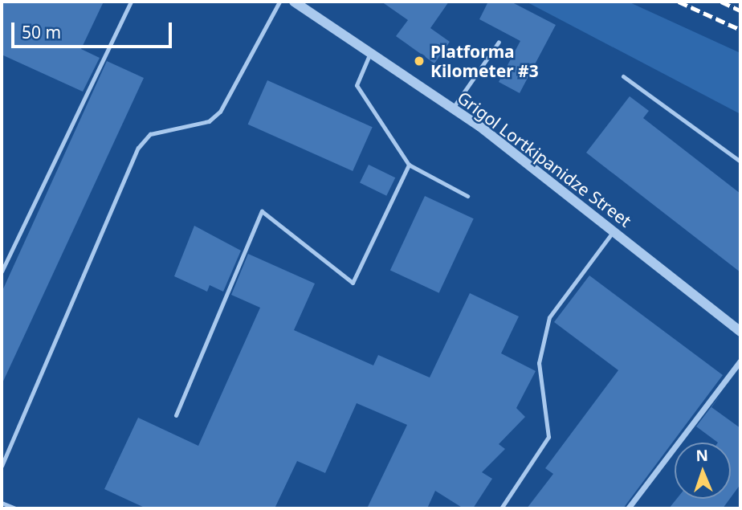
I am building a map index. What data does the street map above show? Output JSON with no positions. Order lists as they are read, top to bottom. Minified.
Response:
{"streets":{"street":["Grigol Lortkipanidze Street"]},"places":["Platforma Kilometer #3"],"scale_bar":"50 m","north":"top"}
